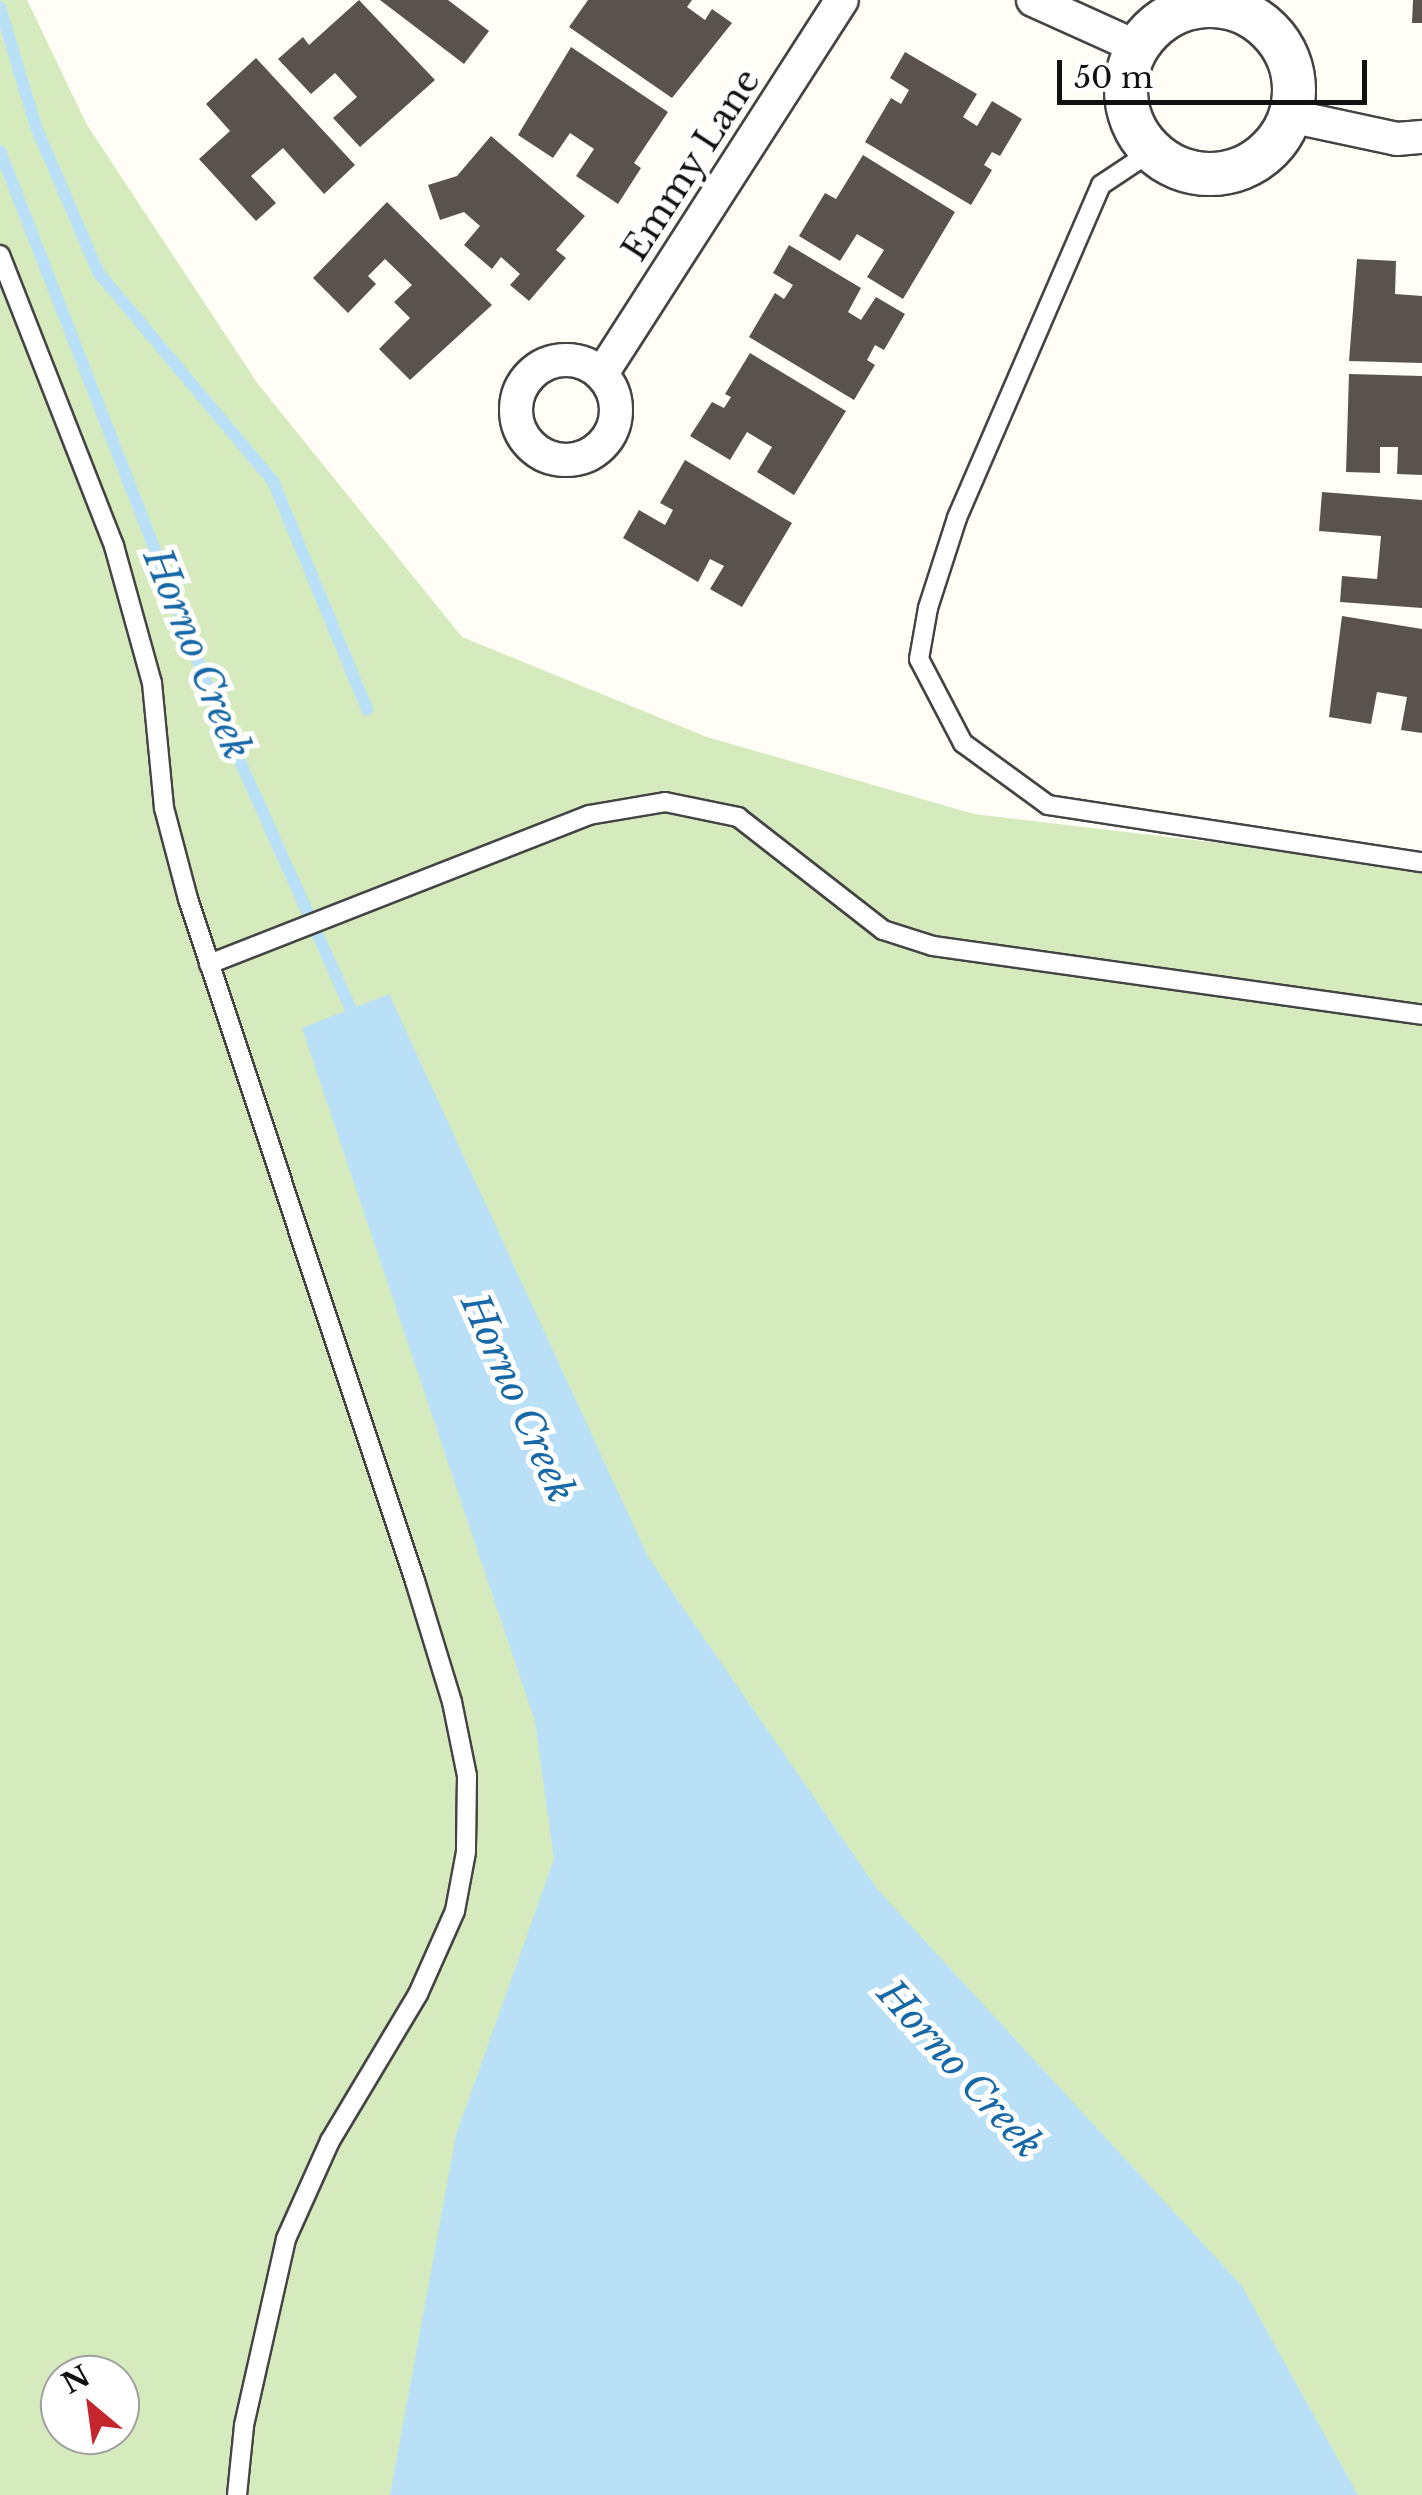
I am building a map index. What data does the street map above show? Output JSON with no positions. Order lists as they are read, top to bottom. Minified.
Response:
{"streets":{"street":["Emmy Lane"]},"water":["Horno Creek"],"scale_bar":"50 m","north":"top left"}
